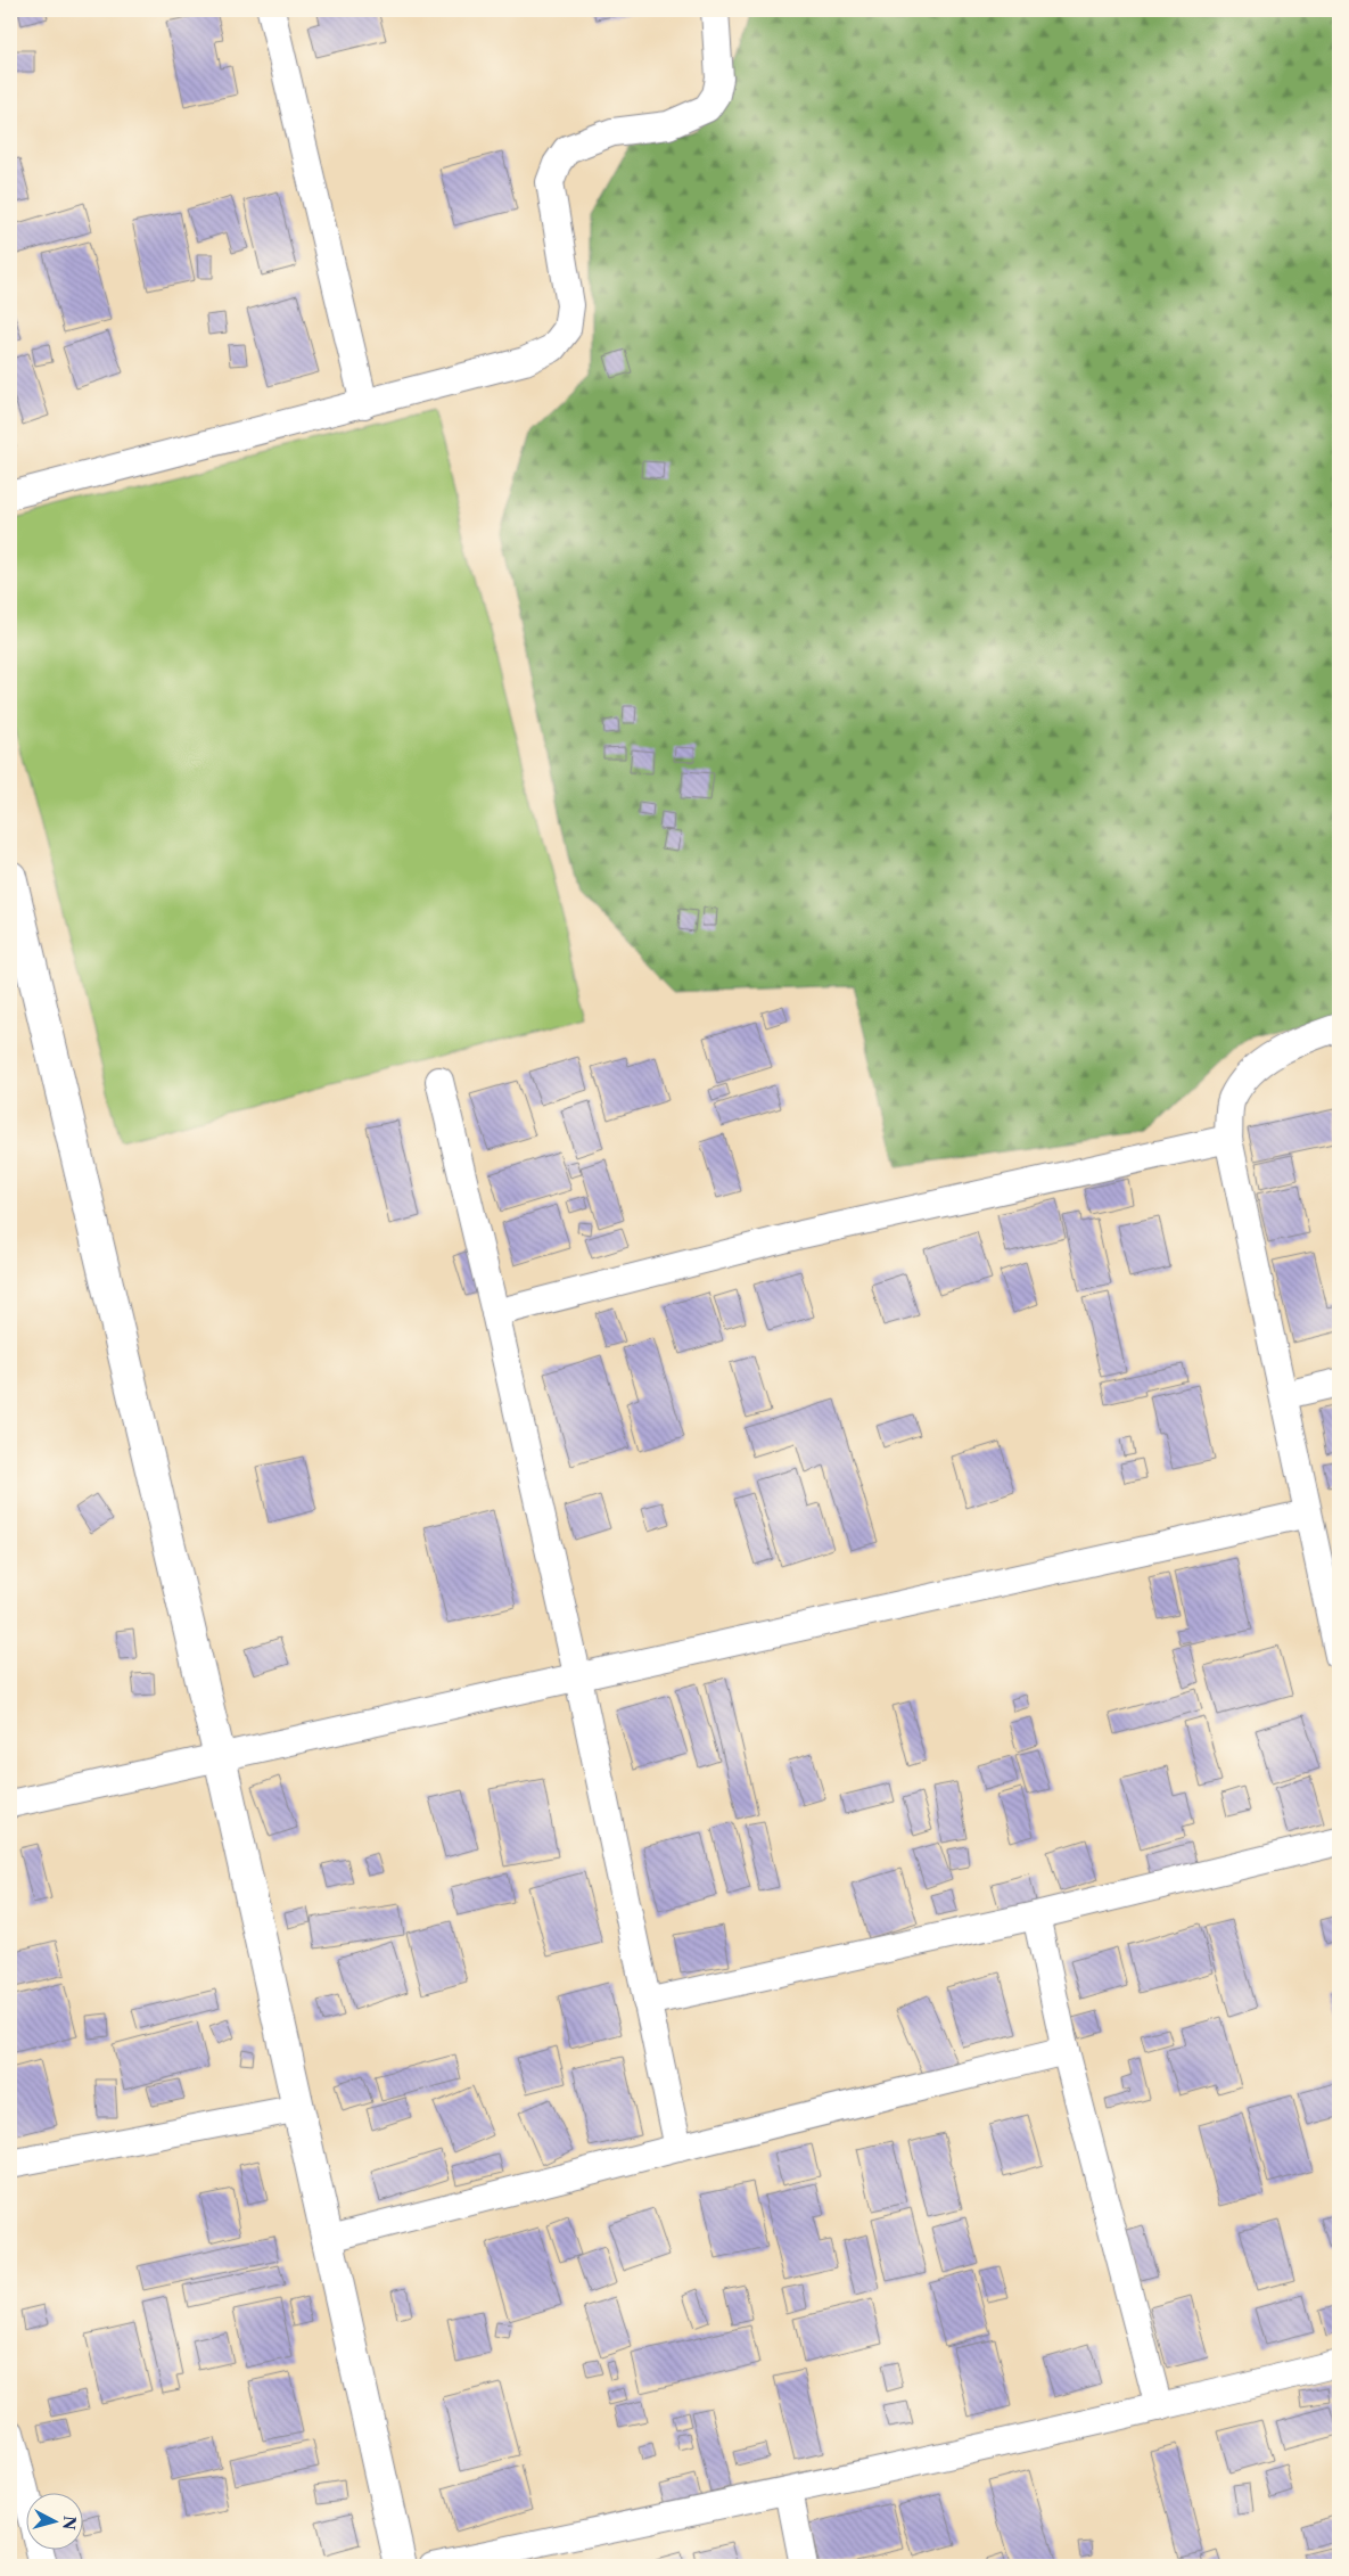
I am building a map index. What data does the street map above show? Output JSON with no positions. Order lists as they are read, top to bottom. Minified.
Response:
{"north":"right"}
